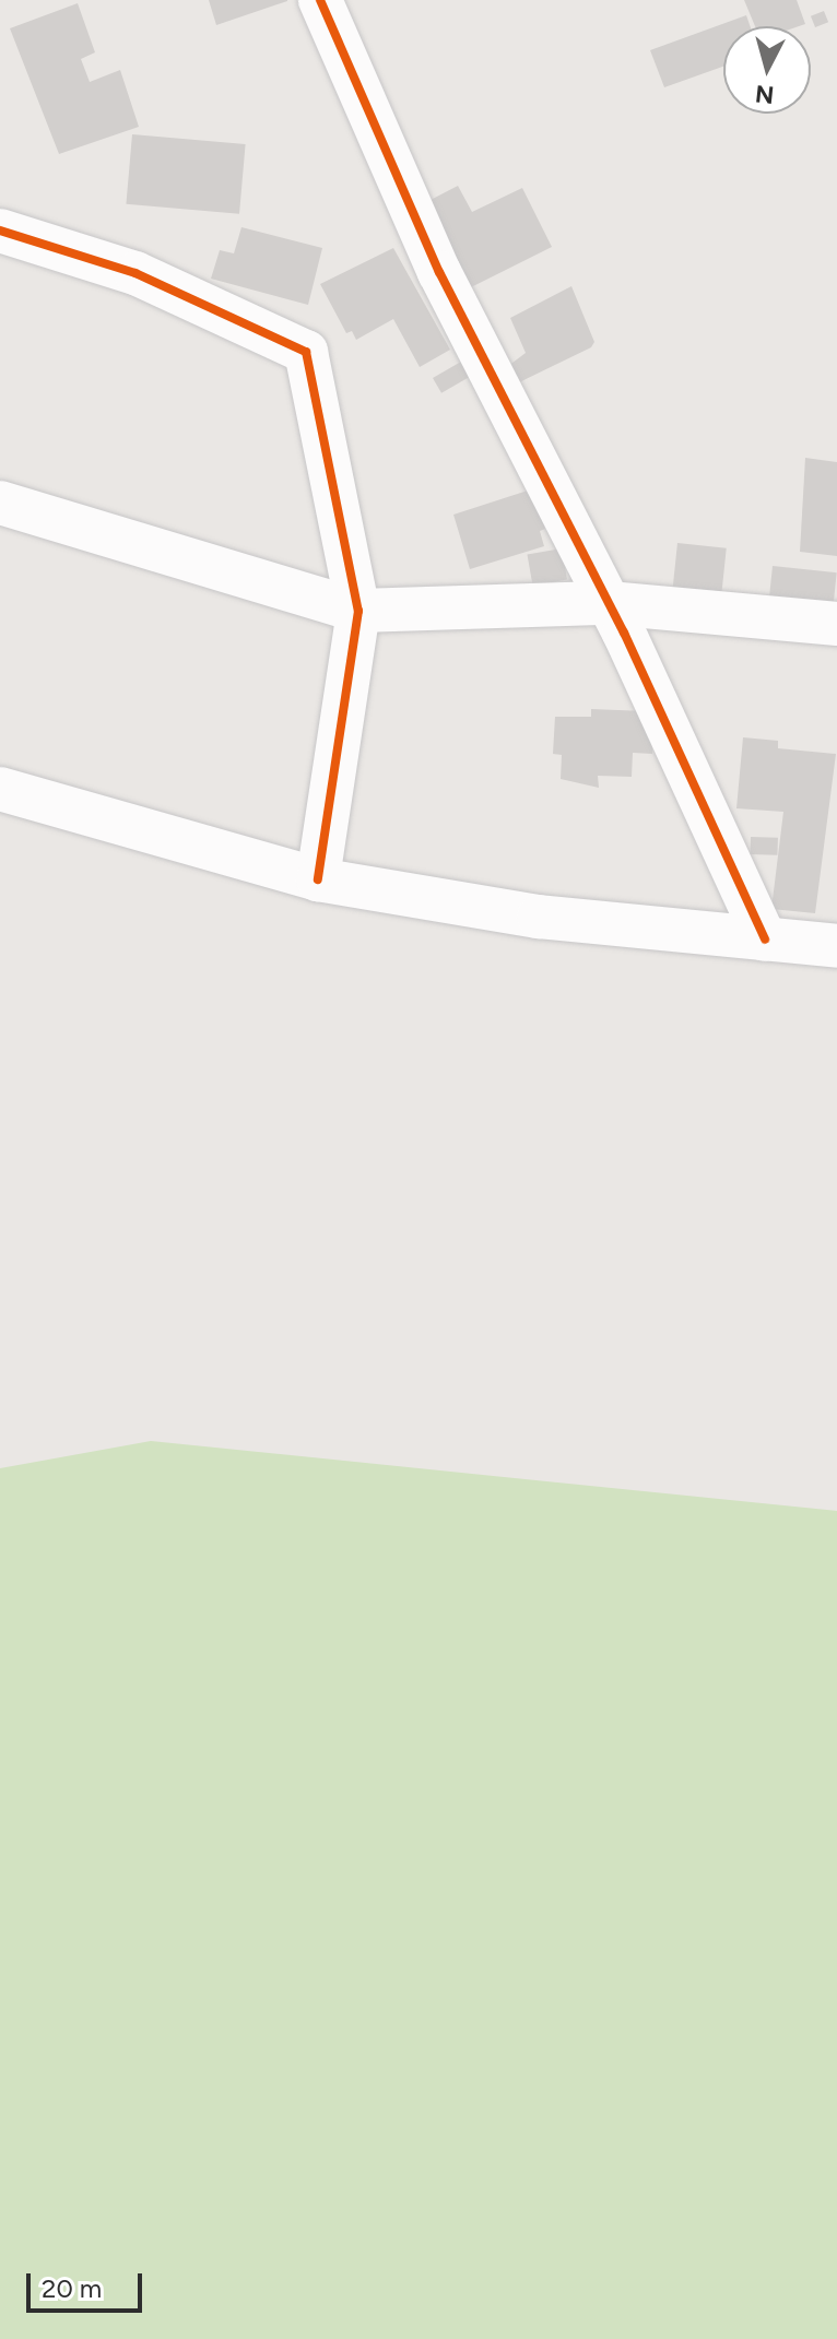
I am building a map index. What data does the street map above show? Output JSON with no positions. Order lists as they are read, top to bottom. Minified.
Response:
{"scale_bar":"20 m","north":"bottom"}
